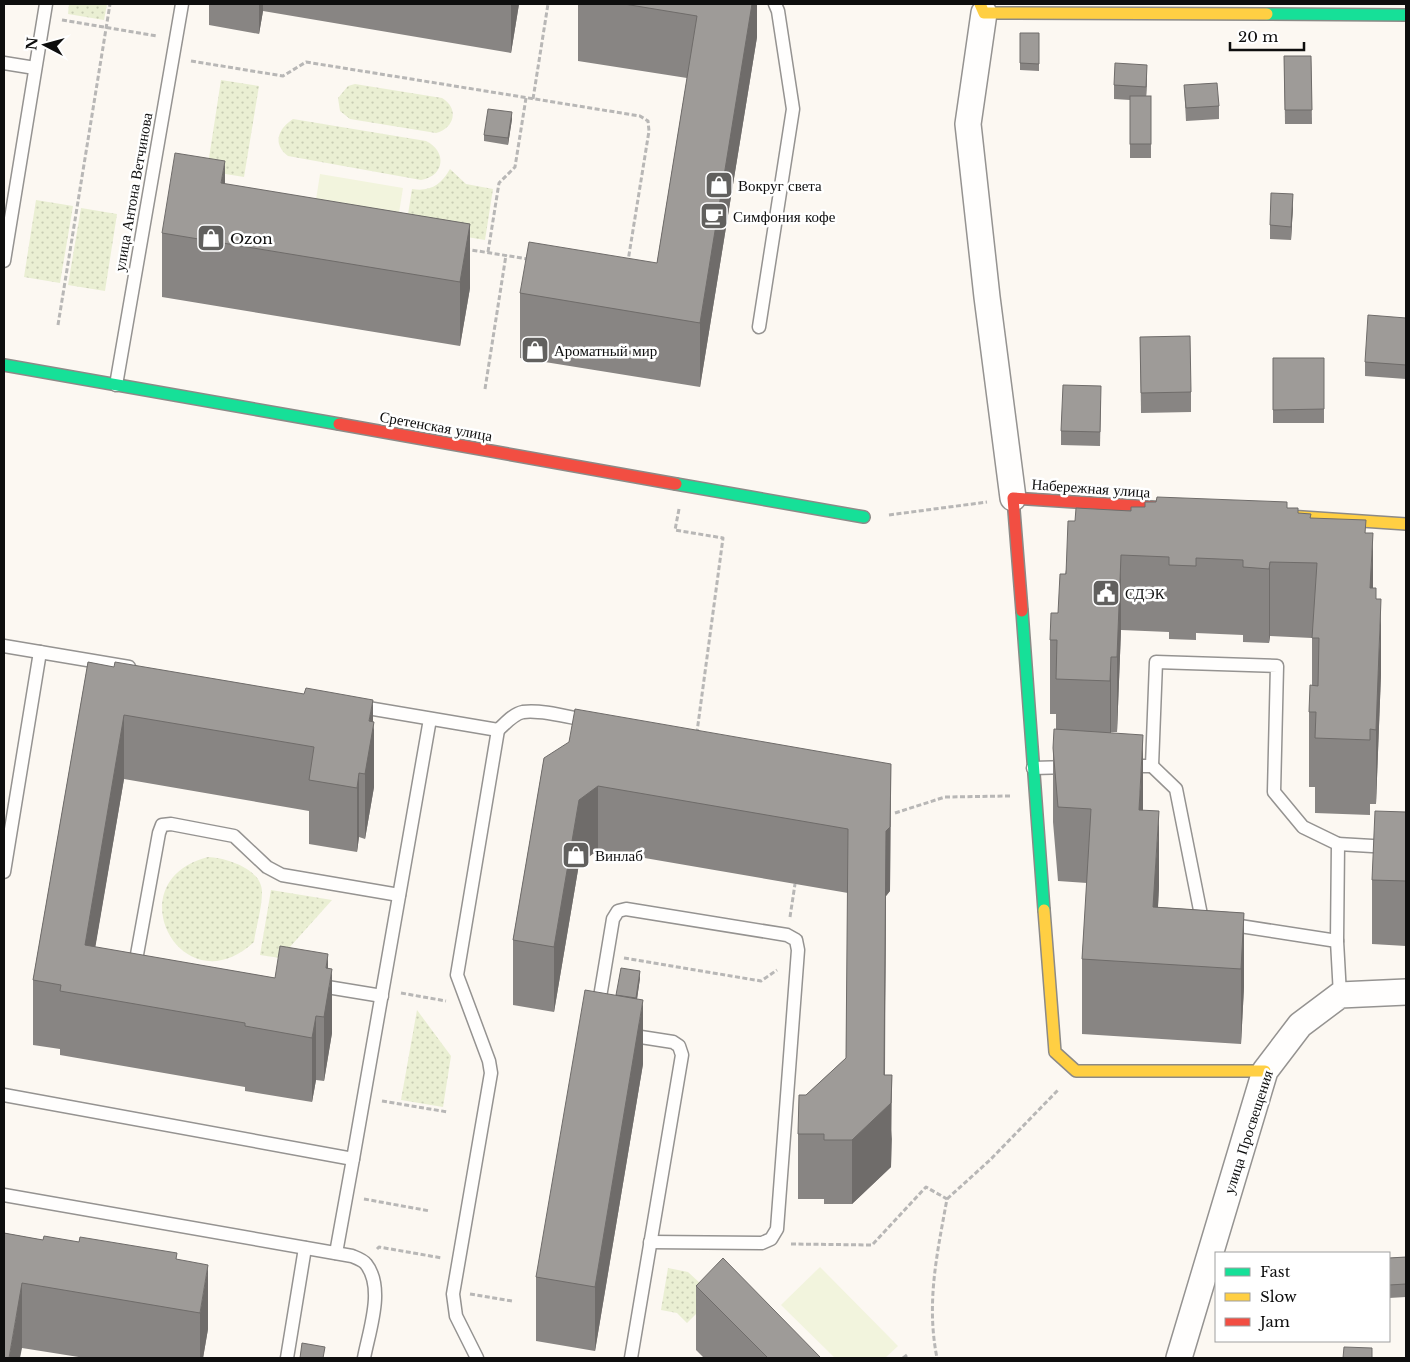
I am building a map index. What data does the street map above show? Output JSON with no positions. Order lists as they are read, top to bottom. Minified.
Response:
{"streets":{"street":["Сретенская улица","Набережная улица","улица Просвещения"],"lane":["улица Антона Ветчинова"]},"crossings":[["улица Антона Ветчинова","Сретенская улица"]],"places":{"shop":["Вокруг света","Ozon","Ароматный мир","Винлаб"],"cafe":["Симфония кофе"],"public building":["СДЭК"]},"legend":["Fast","Slow","Jam"],"scale_bar":"20 m","north":"left"}
